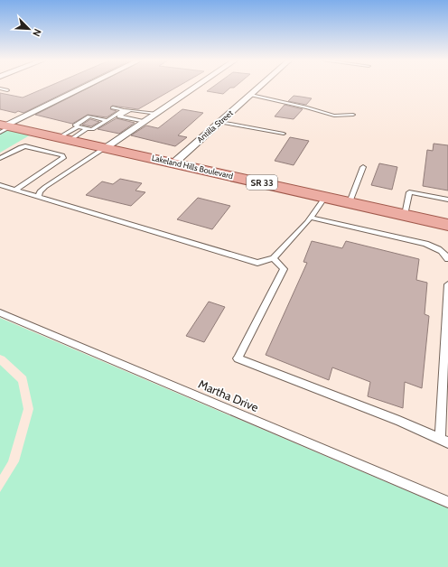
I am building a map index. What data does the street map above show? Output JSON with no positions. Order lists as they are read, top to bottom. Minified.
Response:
{"streets":{"main road":["Lakeland Hills Boulevard","SR 33"],"street":["Antilla Street"],"lane":["Martha Drive"]},"crossings":[["Antilla Street","Lakeland Hills Boulevard"]],"north":"bottom right"}
